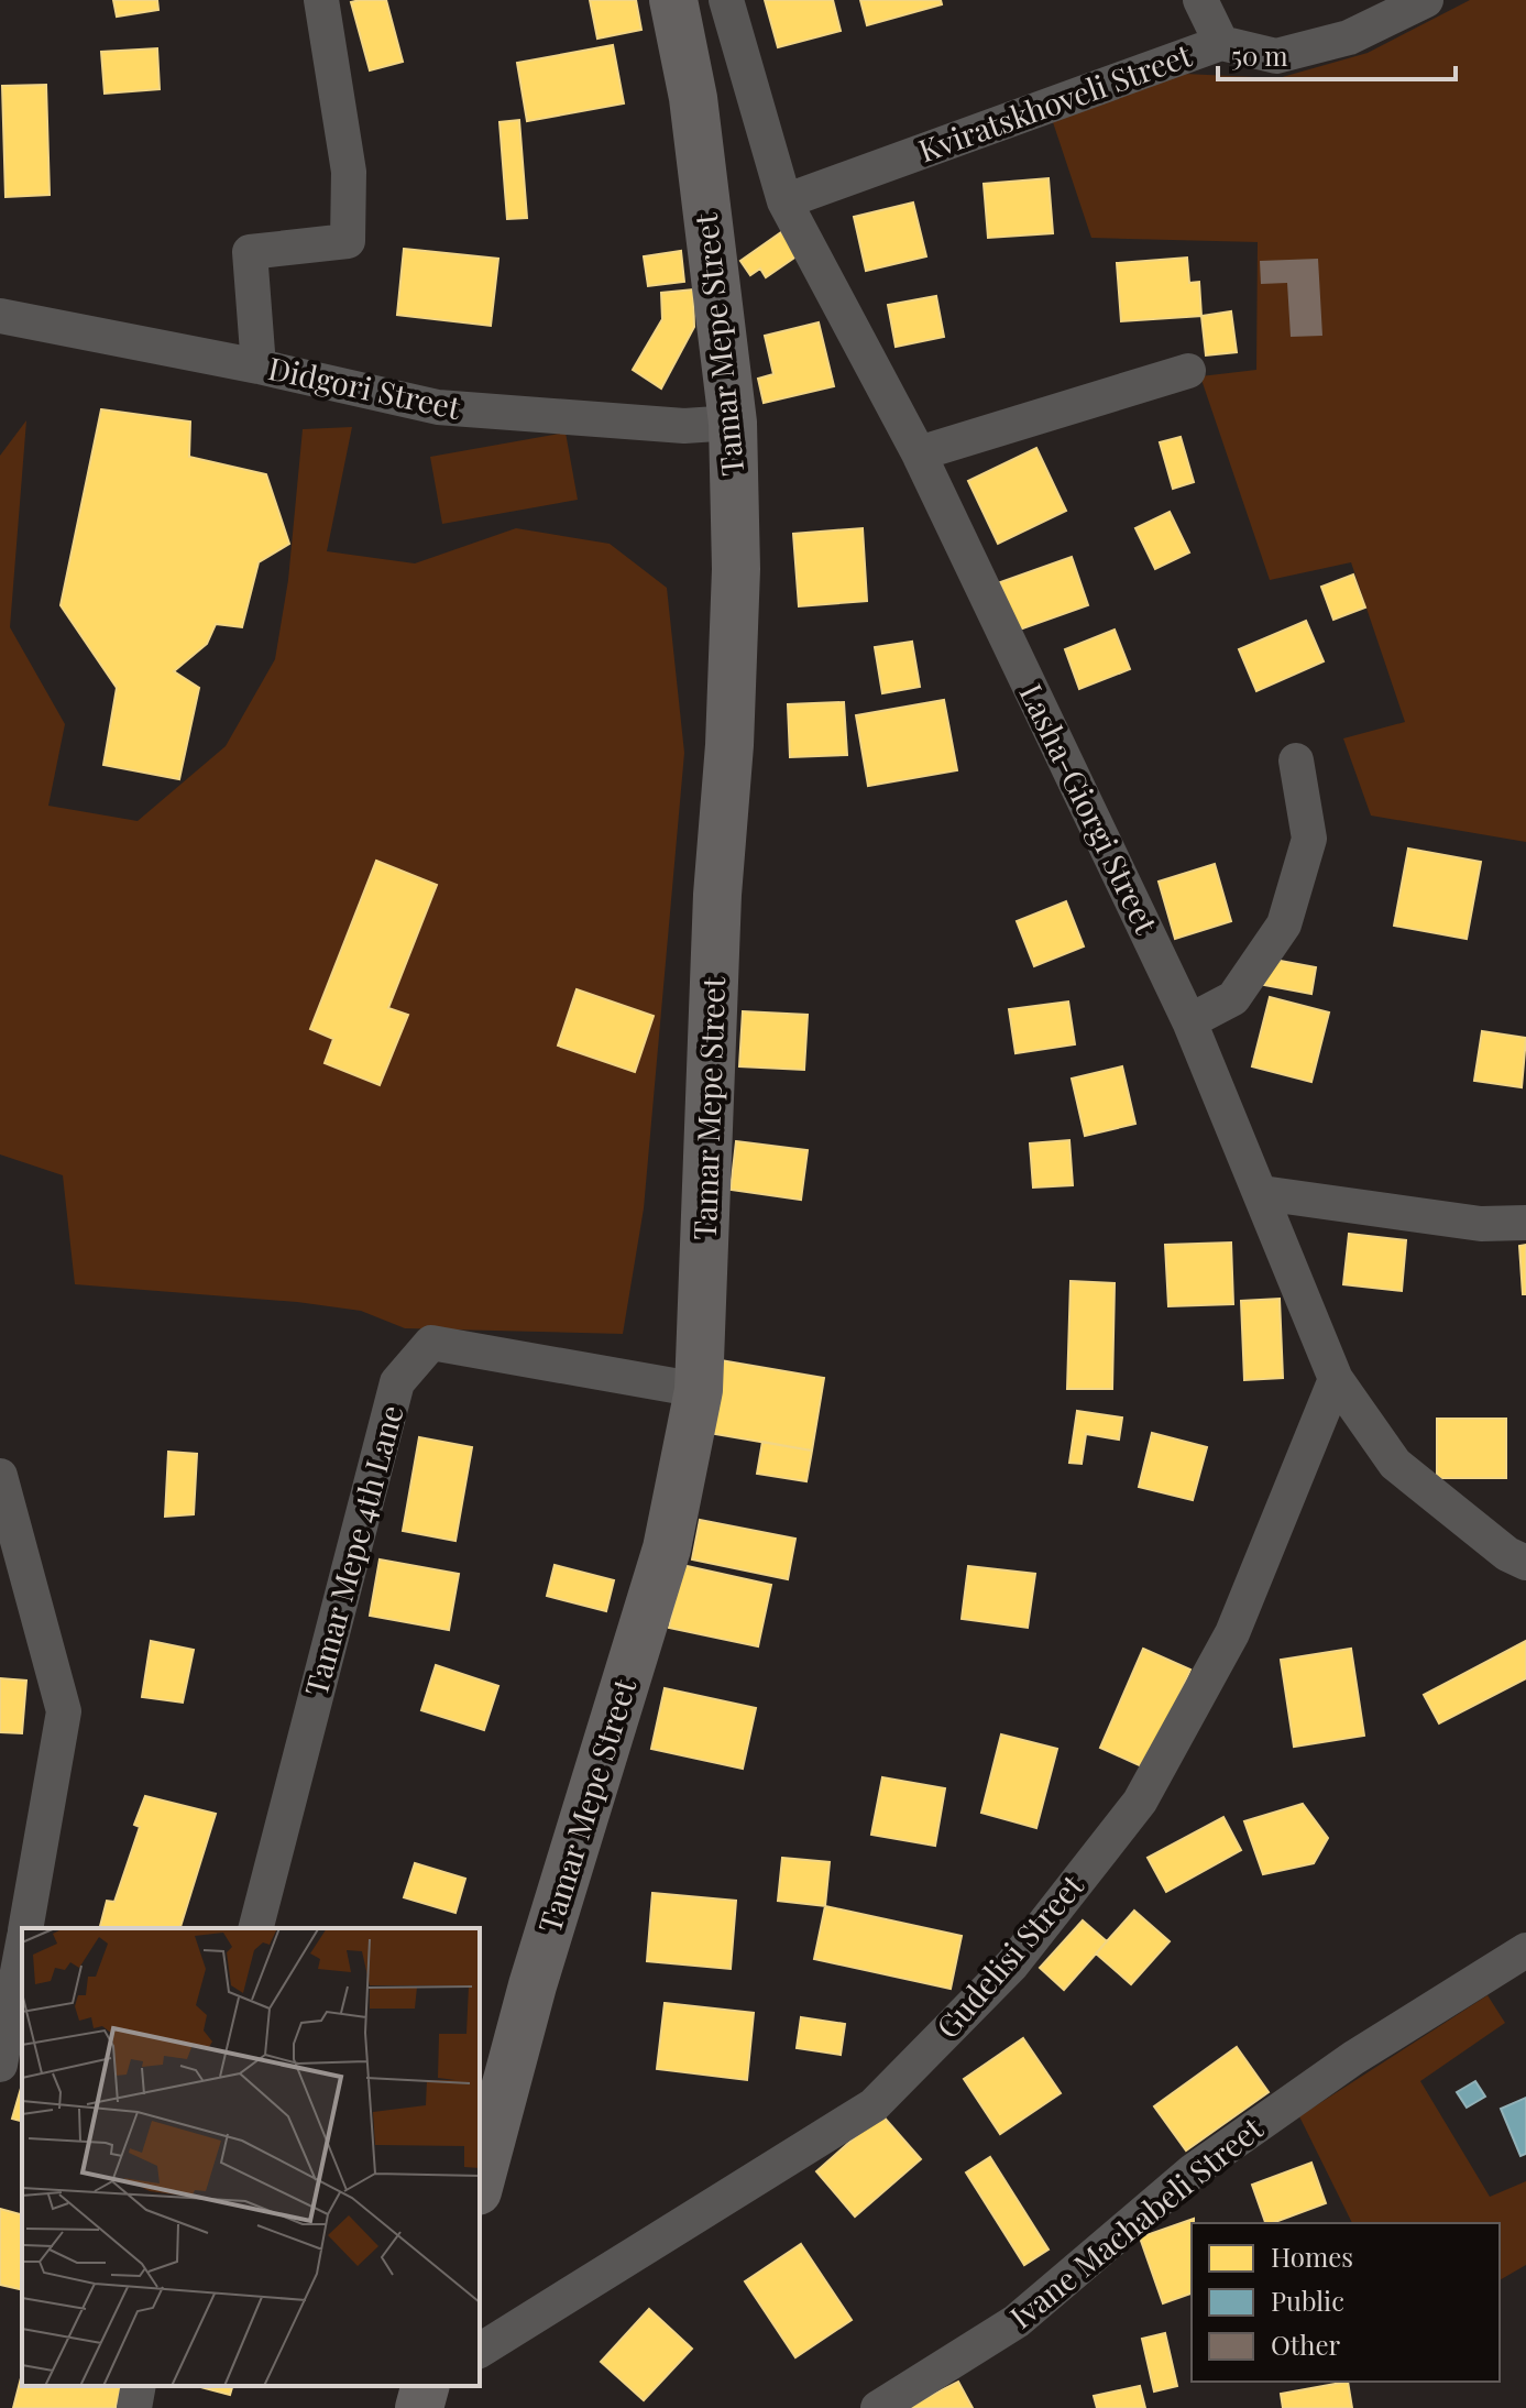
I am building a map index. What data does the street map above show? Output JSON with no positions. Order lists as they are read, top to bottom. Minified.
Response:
{"streets":{"street":["Kviratskhoveli Street","Tamar Mepe Street","Didgori Street","Lasha-Giorgi Street","Tamar Mepe 4th Lane","Gudelisi Street","Ivane Machabeli Street"]},"crossings":[["Kviratskhoveli Street","Lasha-Giorgi Street"],["Tamar Mepe Street","Didgori Street"],["Tamar Mepe Street","Tamar Mepe 4th Lane"],["Lasha-Giorgi Street","Gudelisi Street"]],"legend":["Homes","Public","Other"],"scale_bar":"50 m"}
